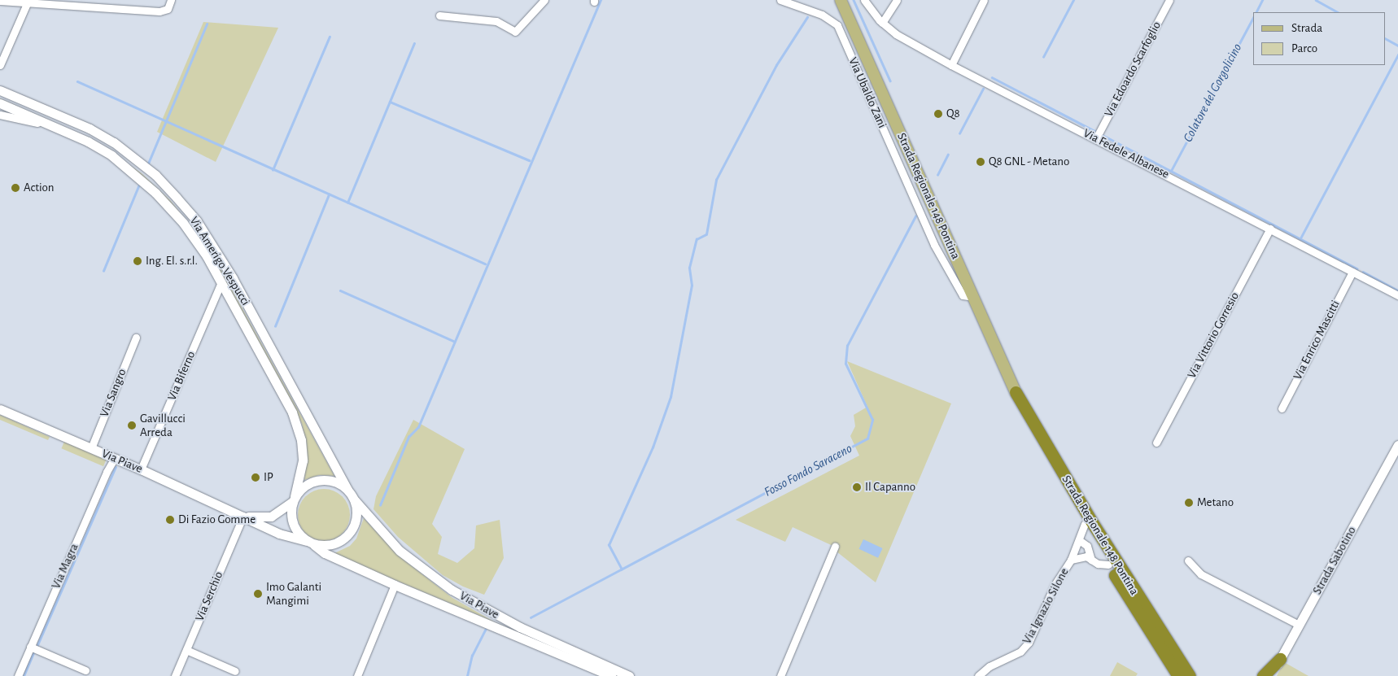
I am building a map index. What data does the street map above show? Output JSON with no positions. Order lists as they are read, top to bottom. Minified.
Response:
{"streets":{"highway":["Strada Regionale 148 Pontina"],"street":["Via Edoardo Scarfoglio","Via Ubaldo Zani","Via Fedele Albanese","Via Amerigo Vespucci","Via Vittorio Gorresio","Via Enrico Mascitti","Via Biferno","Via Sangro","Via Piave","Strada Sabotino","Via Magra","Via Serchio","Via Ignazio Silone"]},"crossings":[["Via Edoardo Scarfoglio","Via Fedele Albanese"],["Via Ubaldo Zani","Strada Regionale 148 Pontina"],["Via Fedele Albanese","Via Vittorio Gorresio"],["Via Fedele Albanese","Via Enrico Mascitti"],["Strada Regionale 148 Pontina","Via Ignazio Silone"],["Via Amerigo Vespucci","Via Biferno"],["Via Amerigo Vespucci","Via Piave"],["Via Biferno","Via Piave"],["Via Sangro","Via Piave"],["Via Piave","Via Magra"],["Via Piave","Via Serchio"]],"water":["Colatore del Gorgolicino","Fosso Fondo Saraceno"],"places":["Q8","Q8 GNL - Metano","Action","Ing. El. s.r.l.","Gavillucci Arreda","IP","Il Capanno","Metano","Di Fazio Gomme","Imo Galanti Mangimi"],"legend":["Strada","Parco"]}
